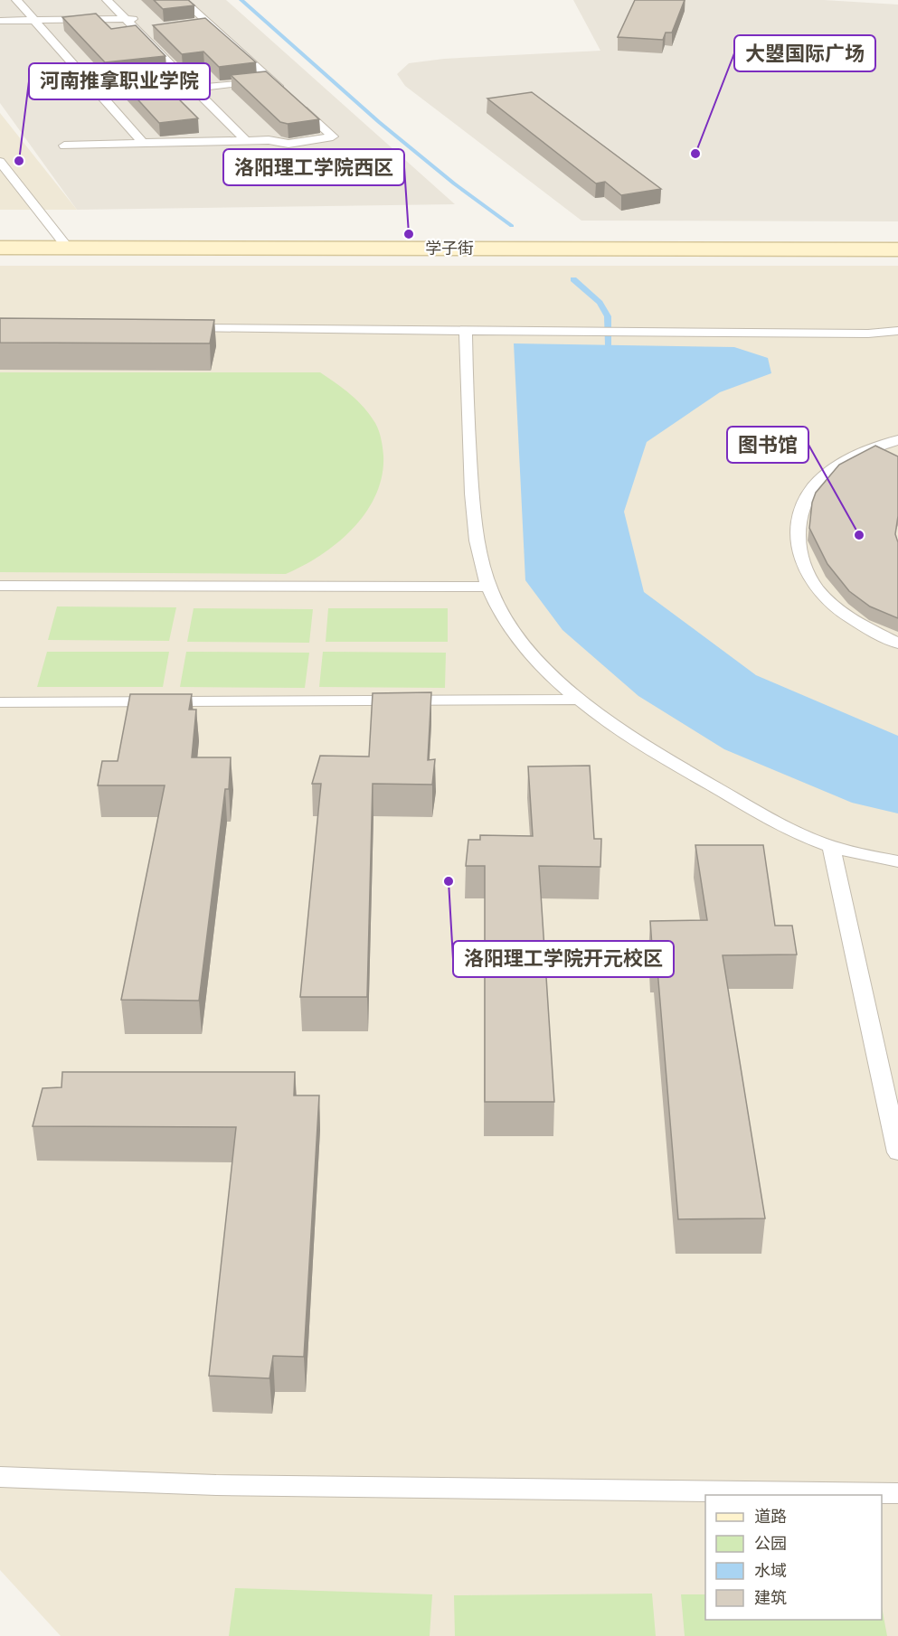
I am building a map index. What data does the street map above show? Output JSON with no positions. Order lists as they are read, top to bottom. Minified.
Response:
{"streets":{"street":["学子街"]},"places":["大曌国际广场","河南推拿职业学院","洛阳理工学院西区","图书馆","洛阳理工学院开元校区"],"legend":["道路","公园","水域","建筑"]}
